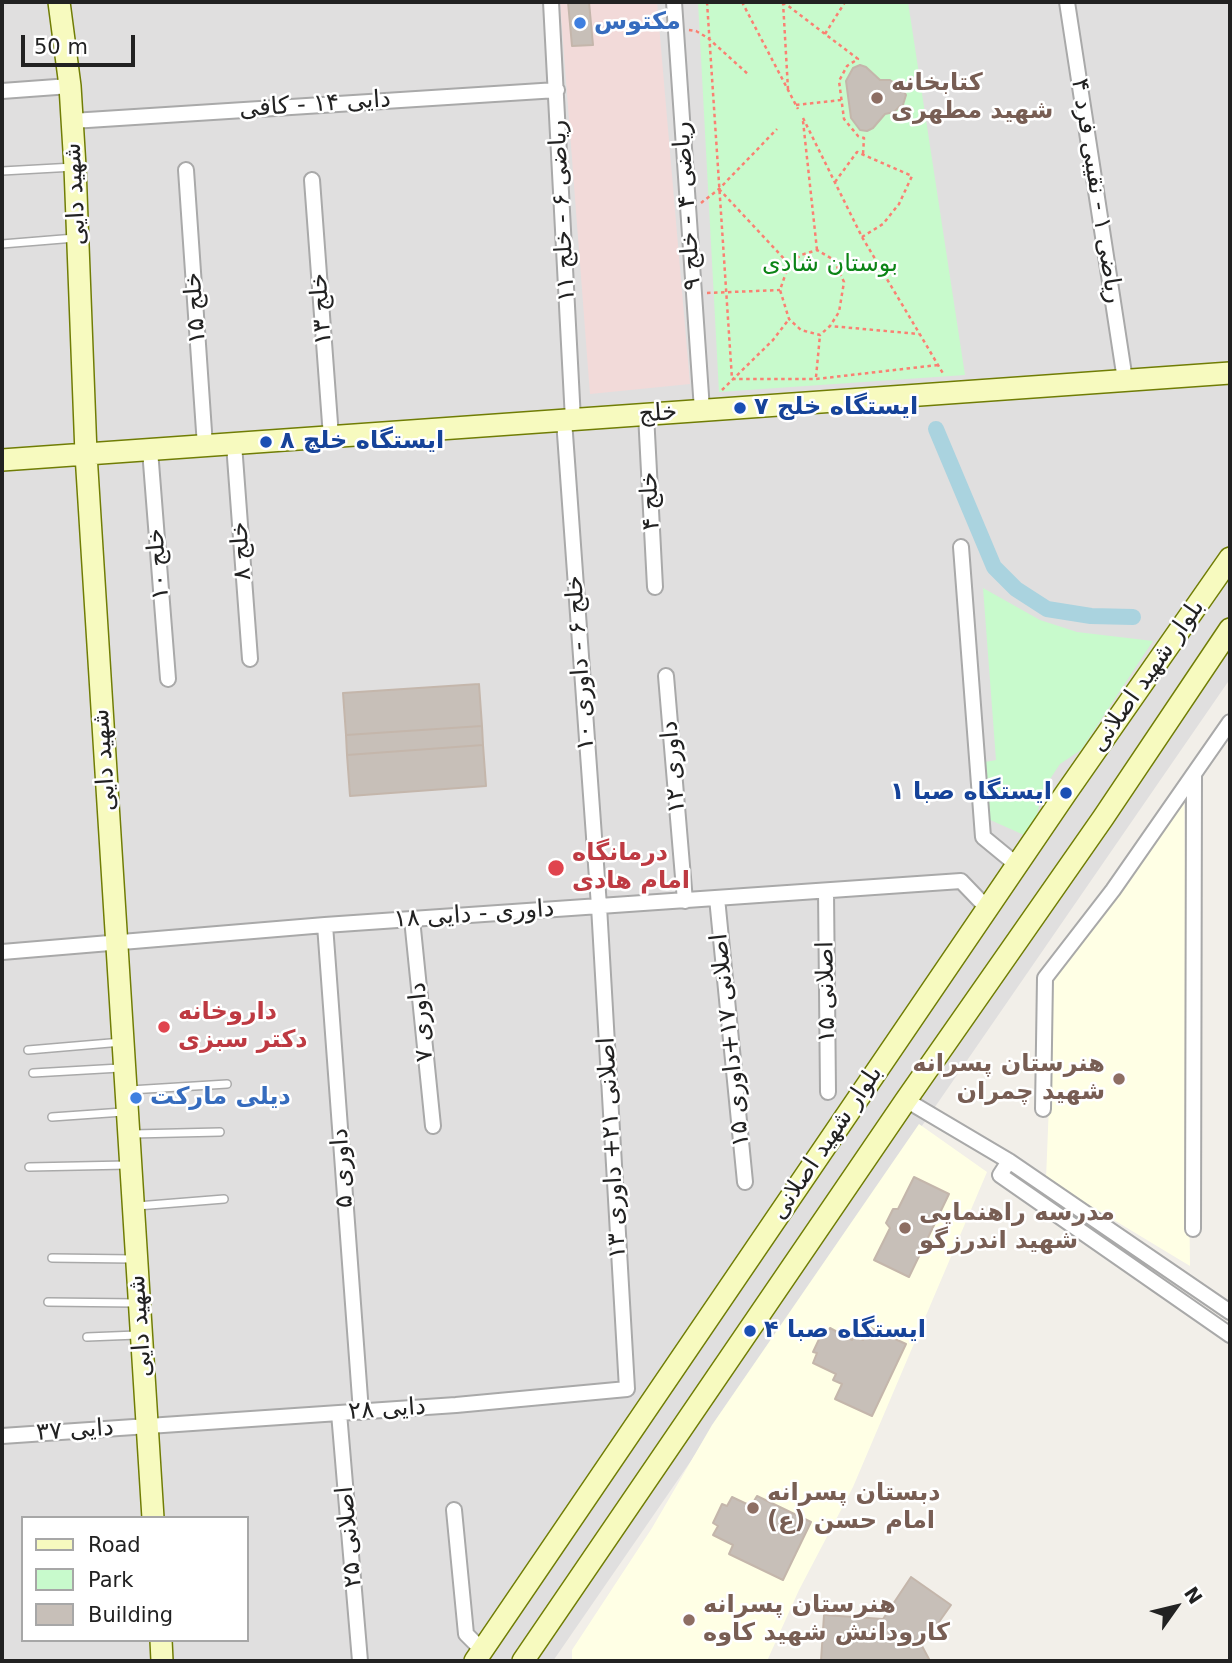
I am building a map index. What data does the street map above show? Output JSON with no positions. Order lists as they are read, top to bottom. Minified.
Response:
{"streets":{"street":["دایی ۱۴ - کافی","ریاضی ۱ - نقیبی فرد ۴","شهید دایی","ریاضی ۴ - خلج ۹","ریاضی ۶ - خلج ۱۱","خلج ۱۵","خلج ۱۳","خلج","خلج ۴","خلج ۸","خلج ۱۰","خلج ۶ - داوری ۱۰","بلوار شهید اصلانی","داوری ۱۲","داوری - دایی ۱۸","اصلانی ۱۵","داوری ۷","اصلانی ۱۷+داوری ۱۵","اصلانی ۲۱+ داوری ۱۳","داوری ۵","دایی ۲۸","دایی ۳۷","اصلانی ۲۵"]},"crossings":[["دایی ۱۴ - کافی","شهید دایی"],["دایی ۱۴ - کافی","ریاضی ۶ - خلج ۱۱"],["ریاضی ۱ - نقیبی فرد ۴","خلج"],["شهید دایی","خلج"],["شهید دایی","داوری - دایی ۱۸"],["شهید دایی","دایی ۲۸"],["شهید دایی","دایی ۳۷"],["ریاضی ۴ - خلج ۹","خلج"],["ریاضی ۶ - خلج ۱۱","خلج"],["ریاضی ۶ - خلج ۱۱","خلج ۶ - داوری ۱۰"],["خلج ۱۵","خلج"],["خلج ۱۳","خلج"],["خلج","خلج ۴"],["خلج","خلج ۸"],["خلج","خلج ۱۰"],["خلج","خلج ۶ - داوری ۱۰"],["خلج ۶ - داوری ۱۰","داوری - دایی ۱۸"],["خلج ۶ - داوری ۱۰","اصلانی ۲۱+ داوری ۱۳"],["بلوار شهید اصلانی","داوری - دایی ۱۸"],["داوری ۱۲","داوری - دایی ۱۸"],["داوری - دایی ۱۸","اصلانی ۱۵"],["داوری - دایی ۱۸","داوری ۷"],["داوری - دایی ۱۸","اصلانی ۱۷+داوری ۱۵"],["داوری - دایی ۱۸","اصلانی ۲۱+ داوری ۱۳"],["داوری - دایی ۱۸","داوری ۵"],["اصلانی ۲۱+ داوری ۱۳","دایی ۲۸"],["داوری ۵","دایی ۲۸"],["دایی ۲۸","دایی ۳۷"],["دایی ۲۸","اصلانی ۲۵"]],"parks":["بوستان شادی"],"places":["مکتوس","کتابخانه شهید مطهری","ایستگاه خلج ۷","ایستگاه خلچ ۸","ایستگاه صبا ۱","درمانگاه امام هادی","داروخانه دکتر سبزی","هنرستان پسرانه شهید چمران","دیلی مارکت","مدرسه راهنمایی شهید اندرزگو","ایستگاه صبا ۴","دبستان پسرانه امام حسن (ع)","هنرستان پسرانه کارودانش شهید کاوه"],"legend":["Road","Park","Building"],"scale_bar":"50 m","north":"top right"}
